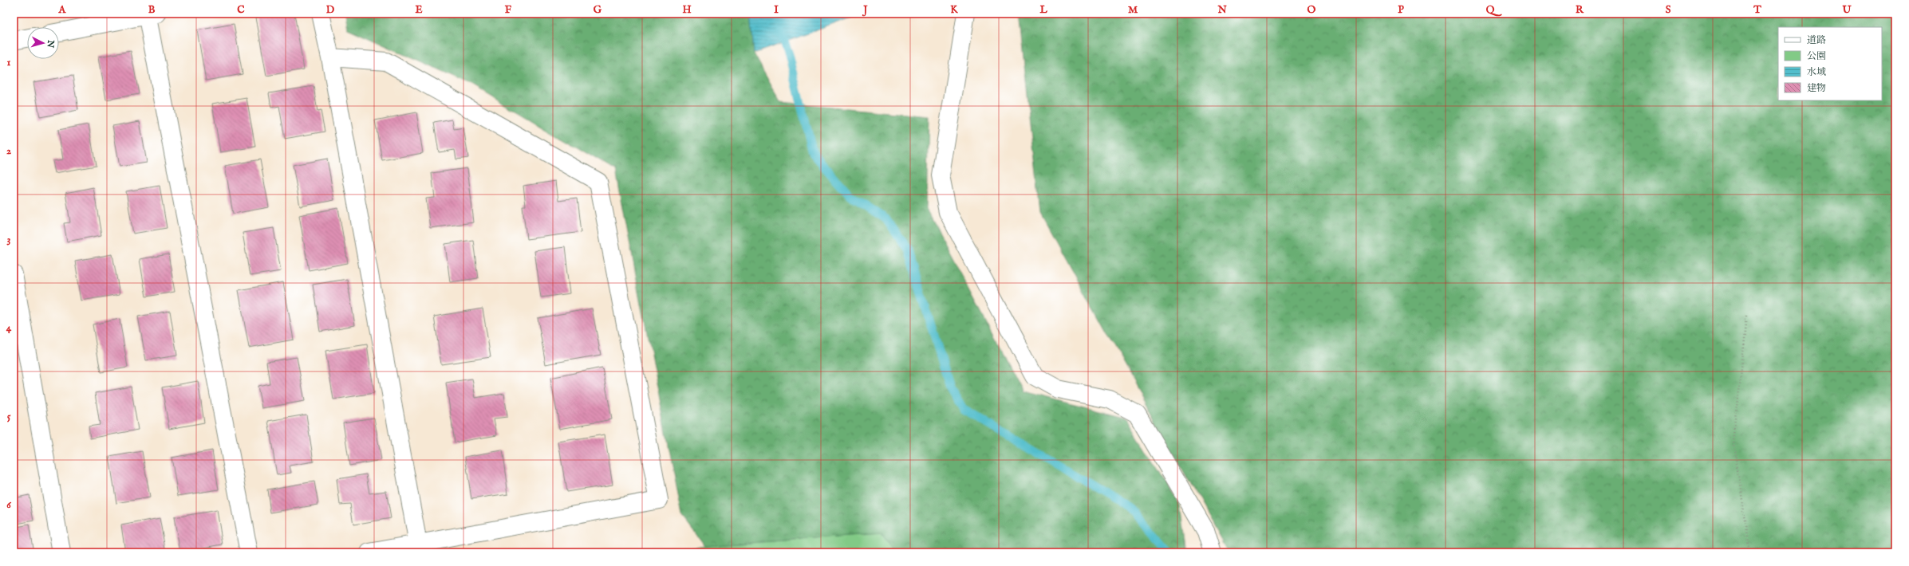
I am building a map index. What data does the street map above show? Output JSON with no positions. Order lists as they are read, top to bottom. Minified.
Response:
{"legend":["道路","公園","水域","建物"],"north":"right","grid":{"columns":["A","B","C","D","E","F","G","H","I","J","K","L","M","N","O","P","Q","R","S","T","U"],"rows":["1","2","3","4","5","6"]}}
